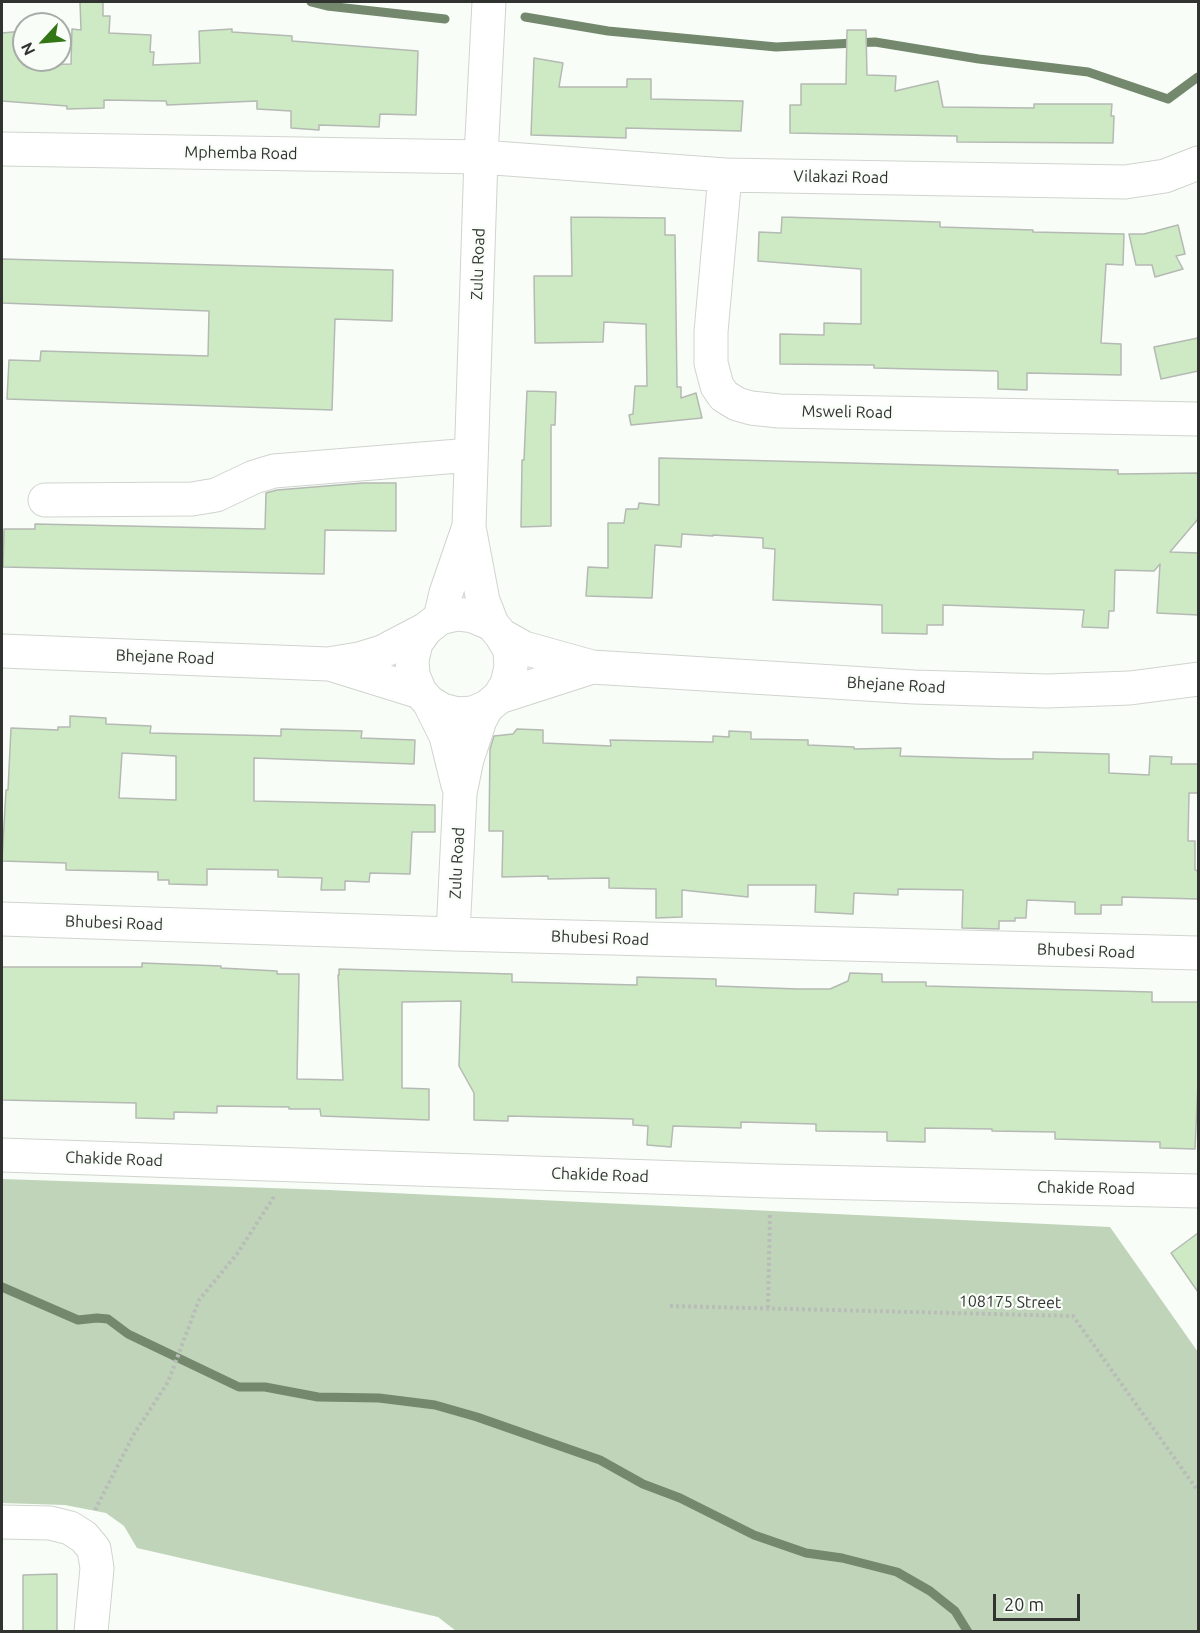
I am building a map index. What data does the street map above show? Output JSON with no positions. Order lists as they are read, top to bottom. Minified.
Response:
{"streets":{"street":["Mphemba Road","Vilakazi Road","Zulu Road","Msweli Road","Bhejane Road","Bhubesi Road","Chakide Road"],"path":["108175 Street"]},"crossings":[["Mphemba Road","Vilakazi Road"],["Mphemba Road","Zulu Road"],["Vilakazi Road","Zulu Road"],["Vilakazi Road","Msweli Road"],["Zulu Road","Bhejane Road"],["Zulu Road","Bhubesi Road"]],"scale_bar":"20 m","north":"bottom left"}
